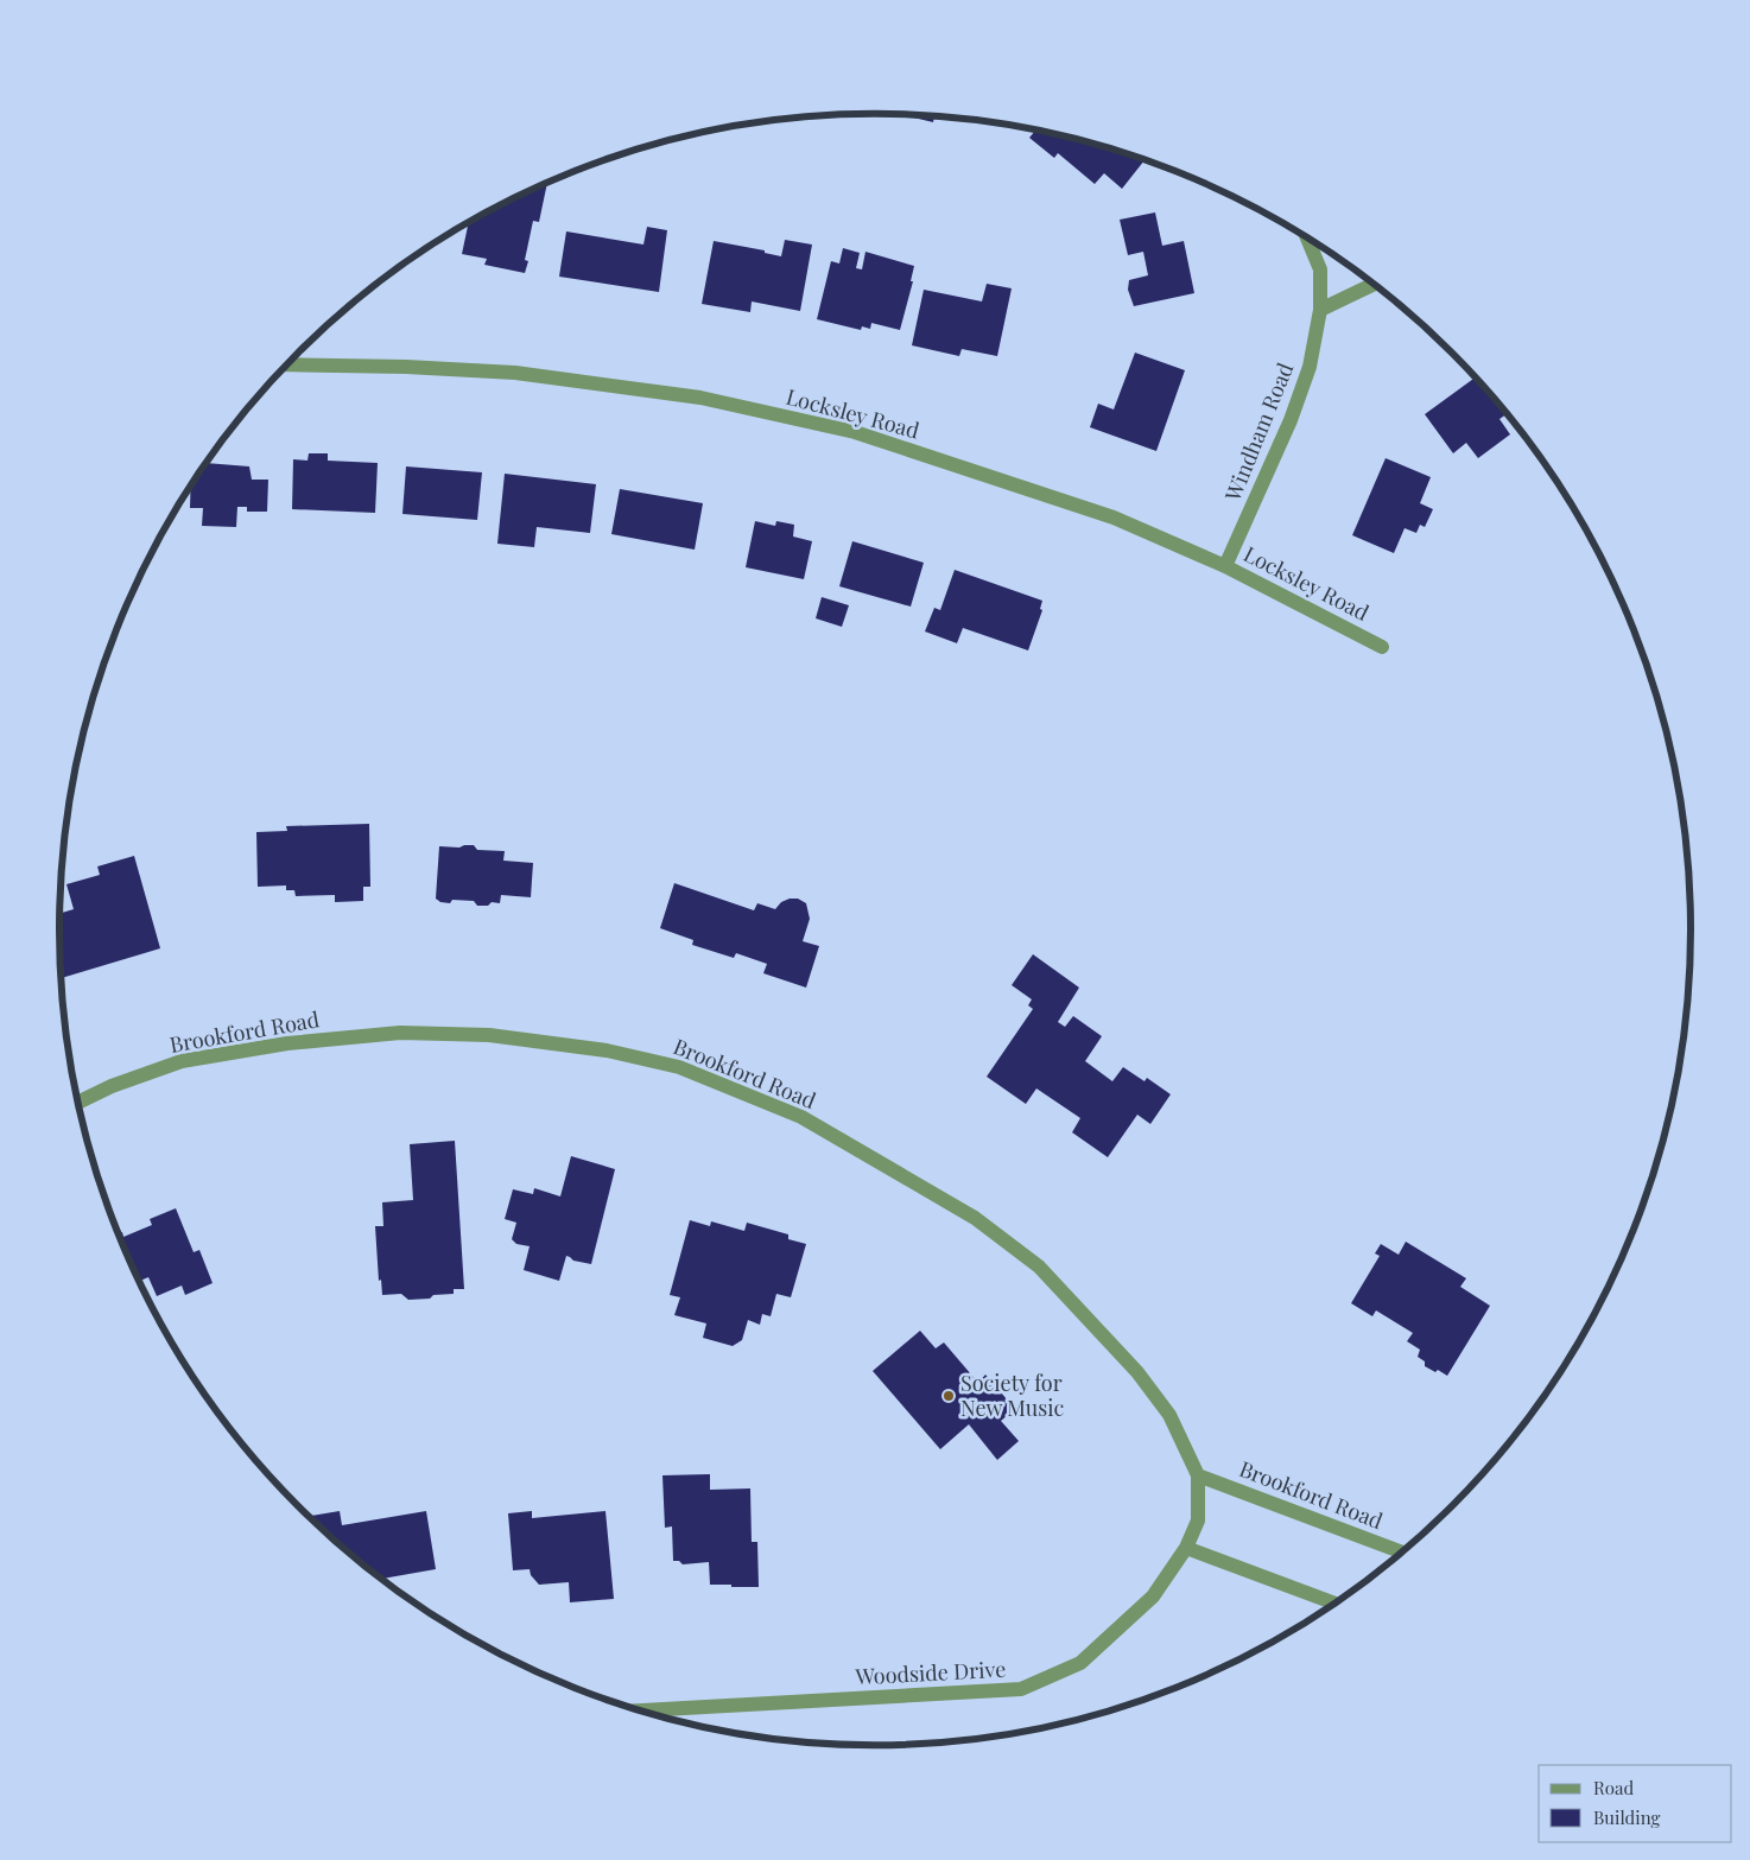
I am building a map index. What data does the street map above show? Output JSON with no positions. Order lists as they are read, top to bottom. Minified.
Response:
{"streets":{"street":["Locksley Road","Windham Road","Brookford Road","Woodside Drive"]},"crossings":[["Locksley Road","Windham Road"],["Brookford Road","Woodside Drive"]],"places":["Society for New Music"],"legend":["Road","Building"]}
